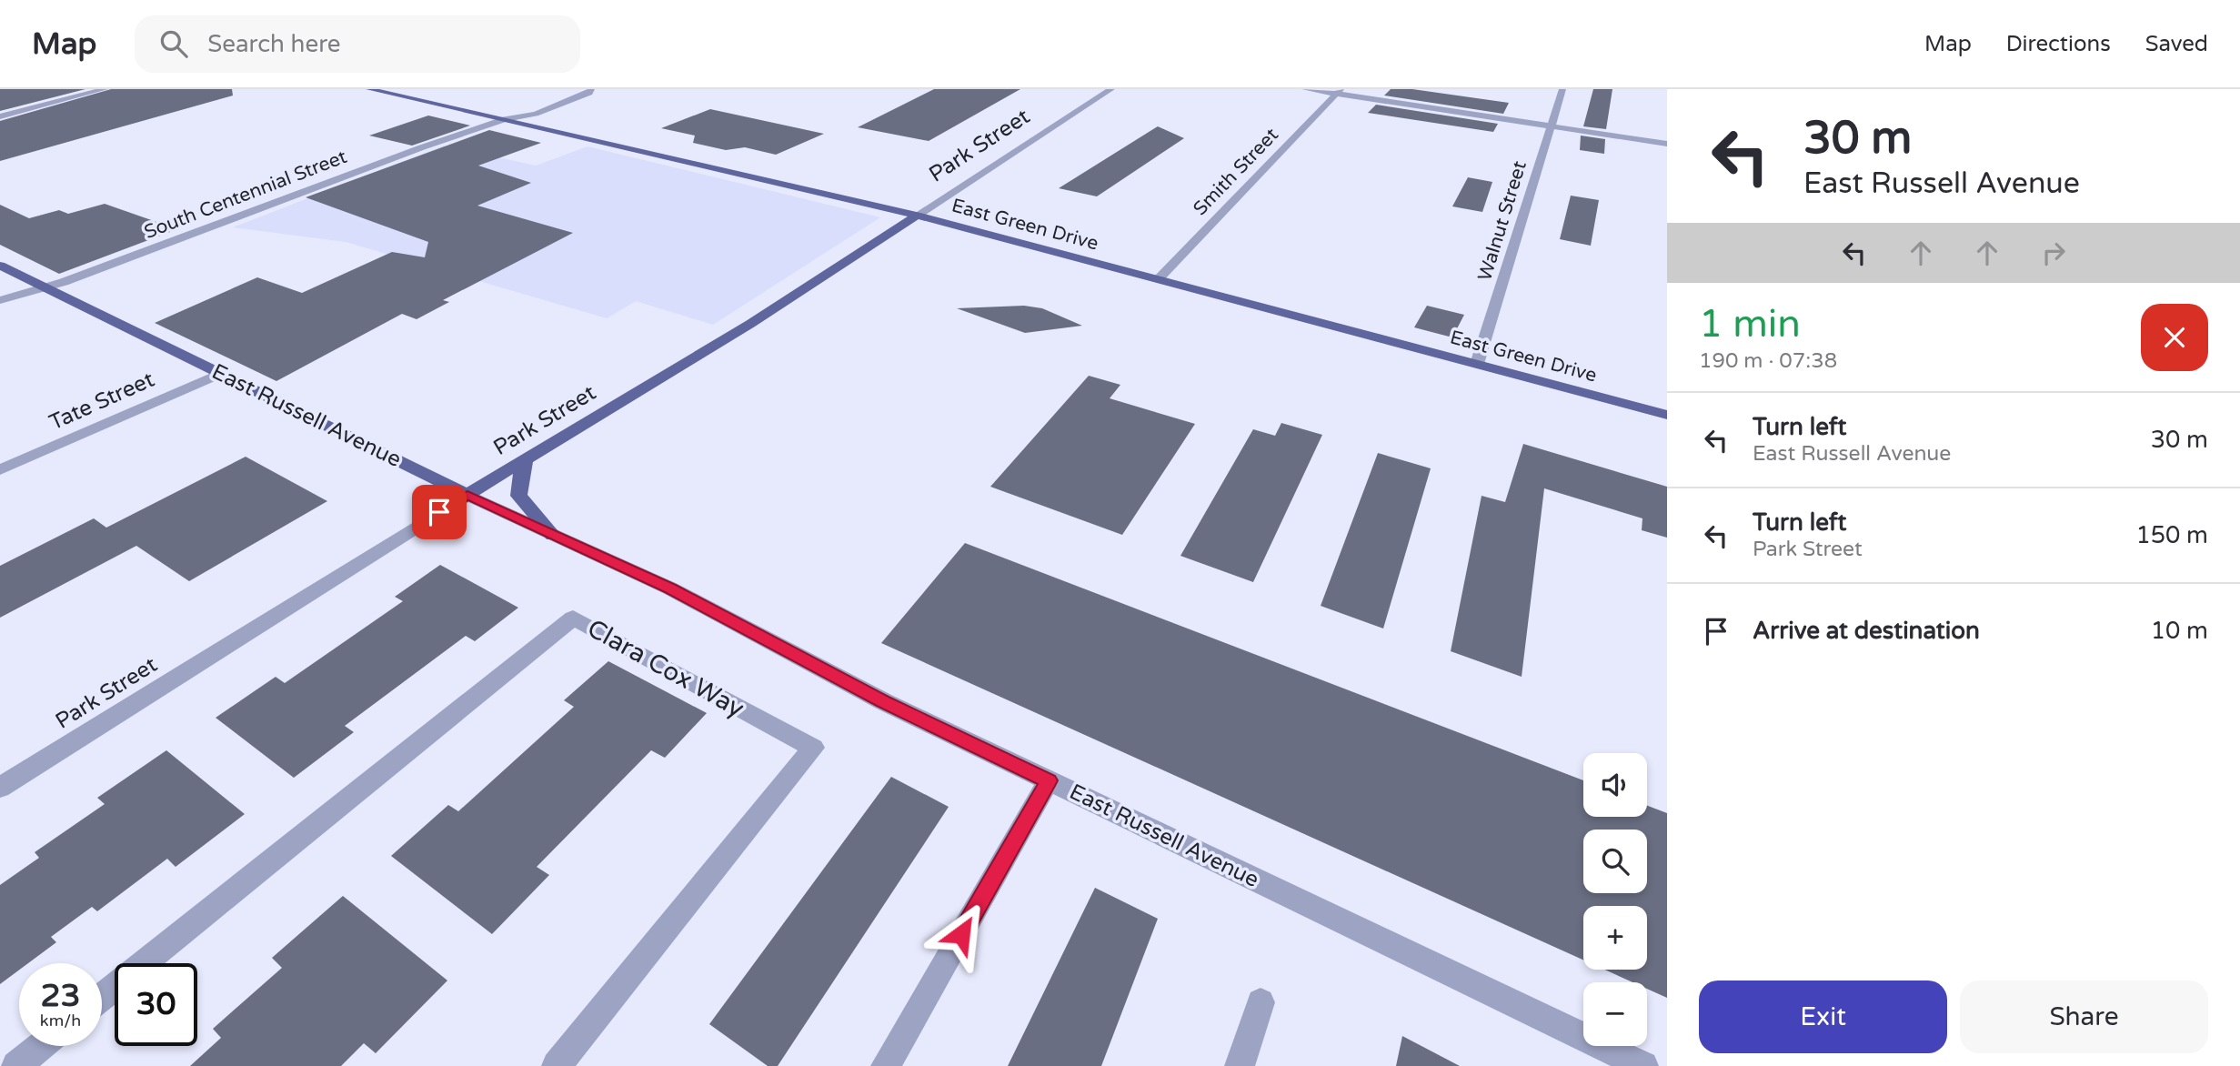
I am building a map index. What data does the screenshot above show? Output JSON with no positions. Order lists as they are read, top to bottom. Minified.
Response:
{"streets":{"main road":["Park Street","East Green Drive","East Russell Avenue"],"street":["Smith Street","South Centennial Street","Walnut Street","Tate Street","Clara Cox Way"]},"crossings":[["Park Street","East Green Drive"],["Park Street","East Russell Avenue"],["Smith Street","East Green Drive"],["South Centennial Street","East Green Drive"],["South Centennial Street","East Russell Avenue"],["Walnut Street","East Green Drive"],["Tate Street","East Russell Avenue"]],"page":{"header":"Map","search":"Search here","nav":["Map","Directions","Saved"],"turn":["30 m","East Russell Avenue"],"heading":["1 min","190 m · 07:38"],"list":[{"name":"Turn left","note":"East Russell Avenue","value":"30 m"},{"name":"Turn left","note":"Park Street","value":"150 m"},{"name":"Arrive at destination","value":"10 m"}],"map_buttons":["+","−"],"speed":"23 km/h","limit":"30","buttons":["Exit","Share"]}}
